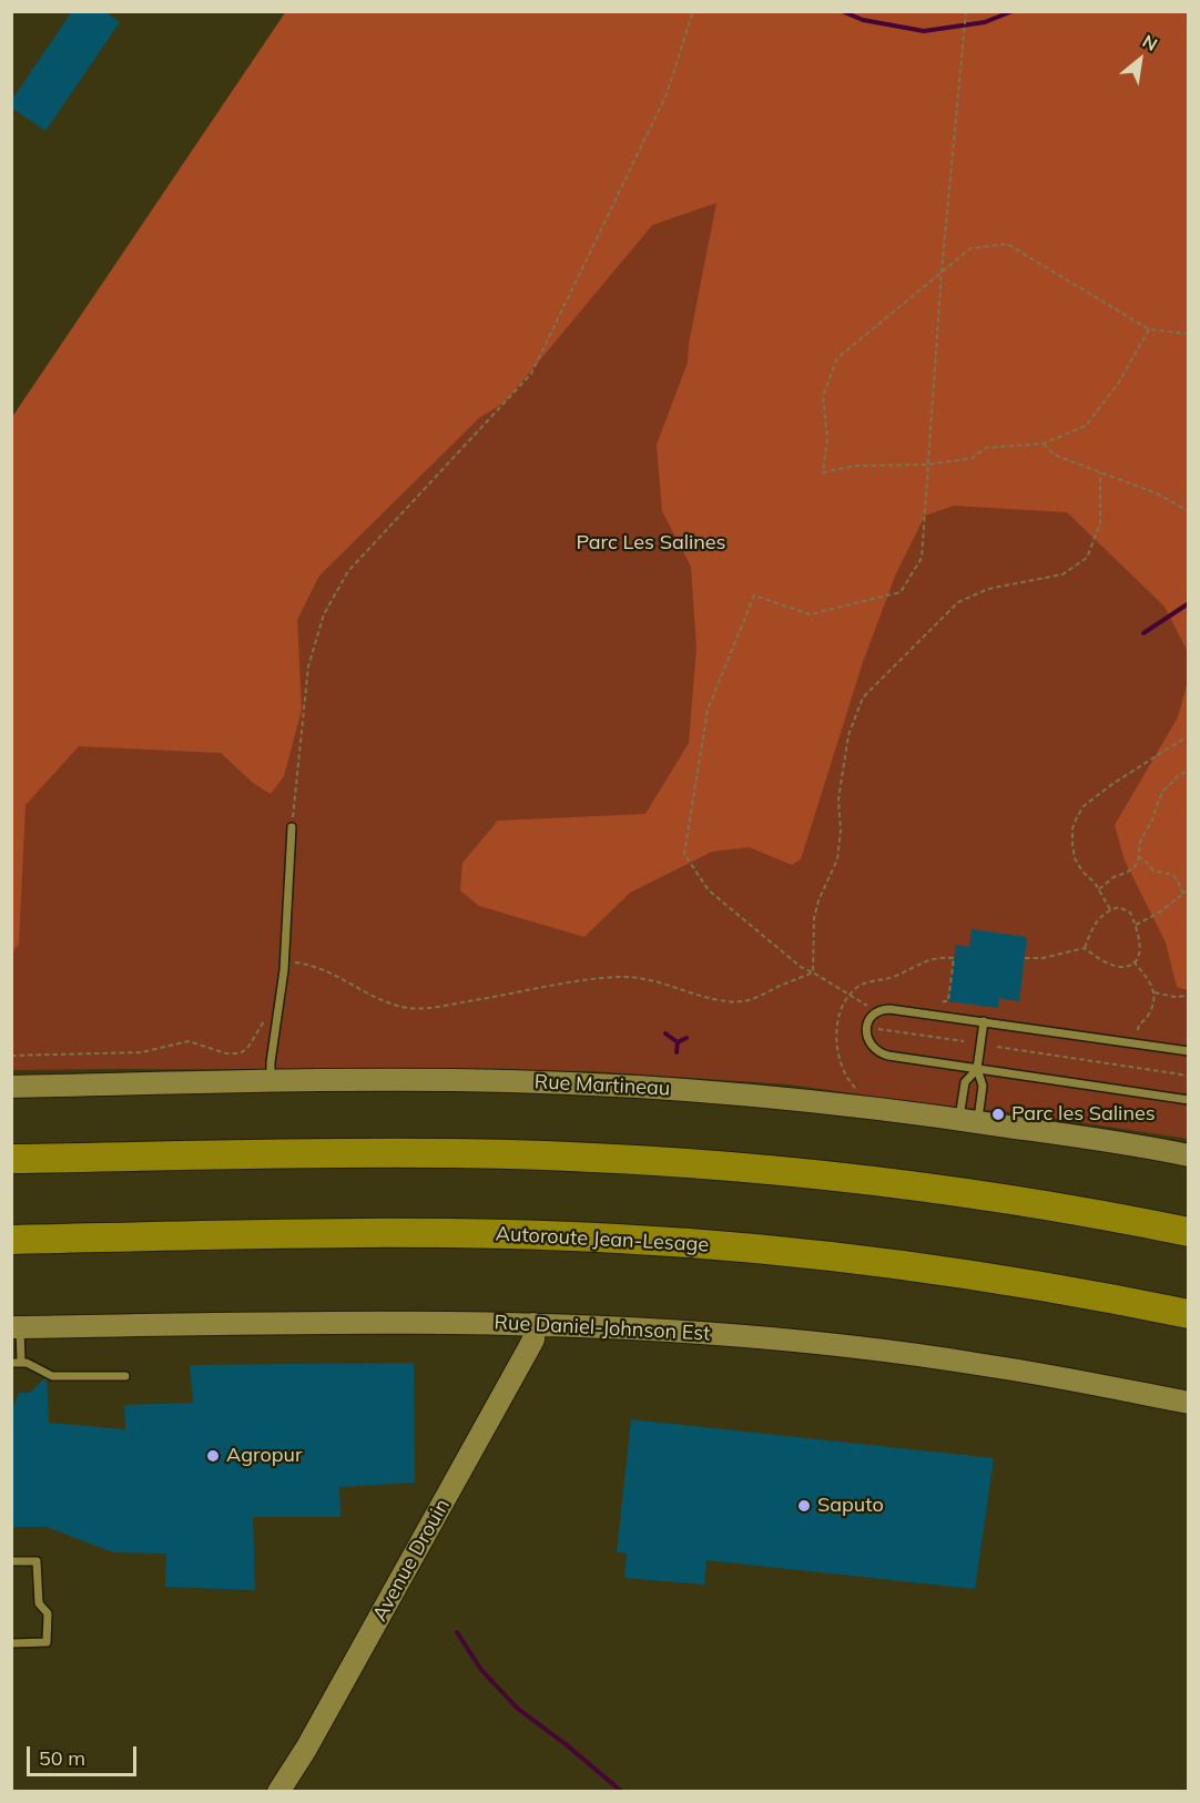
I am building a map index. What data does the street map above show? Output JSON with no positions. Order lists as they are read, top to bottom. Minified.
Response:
{"streets":{"highway":["Autoroute Jean-Lesage"],"street":["Rue Martineau","Rue Daniel-Johnson Est","Avenue Drouin"]},"crossings":[["Rue Daniel-Johnson Est","Avenue Drouin"]],"parks":["Parc Les Salines"],"places":["Parc les Salines","Agropur","Saputo"],"scale_bar":"50 m","north":"top right"}
